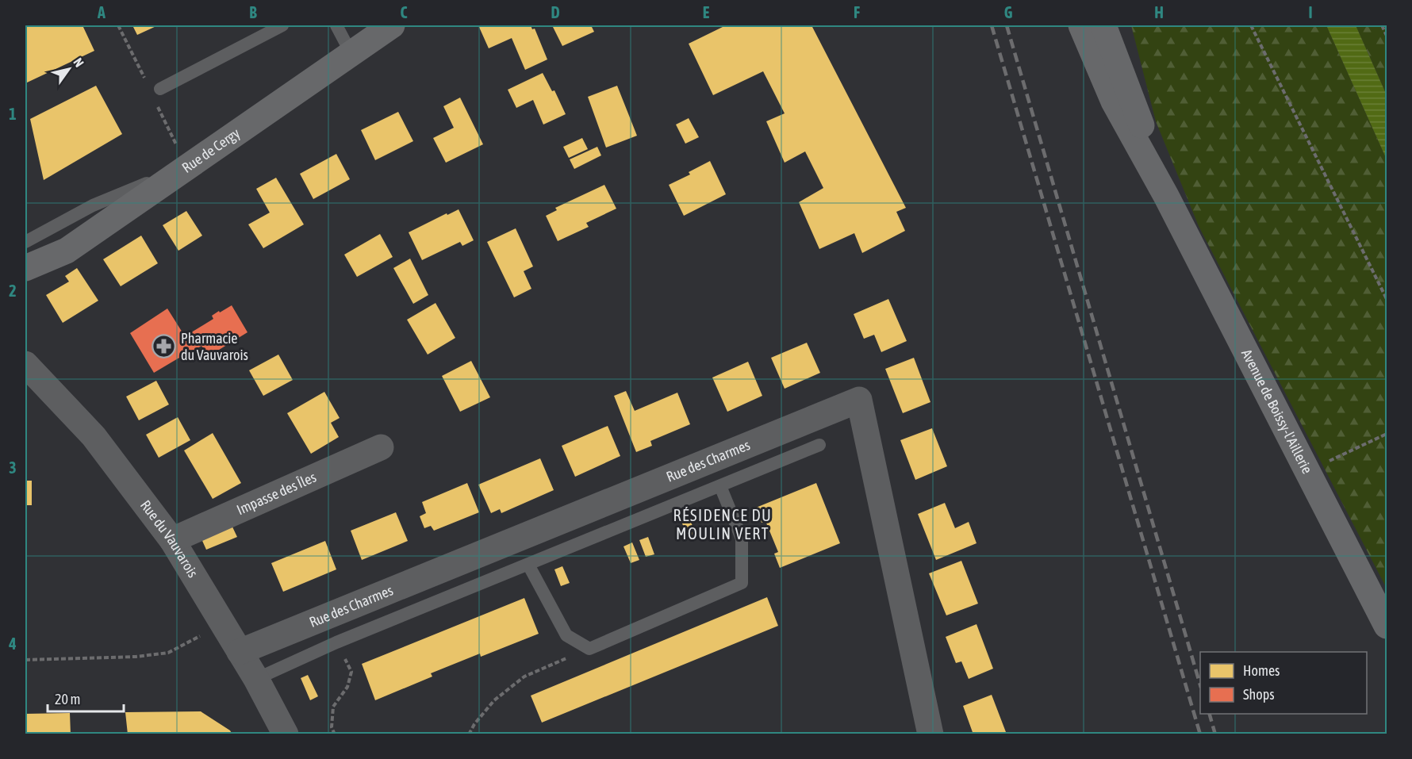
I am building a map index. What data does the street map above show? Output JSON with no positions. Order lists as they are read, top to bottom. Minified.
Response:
{"streets":{"main road":["Rue de Cergy","Avenue de Boissy-l'Aillerie"],"street":["Rue des Charmes","Impasse des Îles","Rue du Vauvarois"]},"crossings":[["Rue des Charmes","Rue du Vauvarois"],["Impasse des Îles","Rue du Vauvarois"]],"districts":["RÉSIDENCE DU MOULIN VERT"],"places":{"pharmacy":["Pharmacie du Vauvarois"]},"legend":["Homes","Shops"],"scale_bar":"20 m","north":"top right","grid":{"columns":["A","B","C","D","E","F","G","H","I"],"rows":["1","2","3","4"]}}
